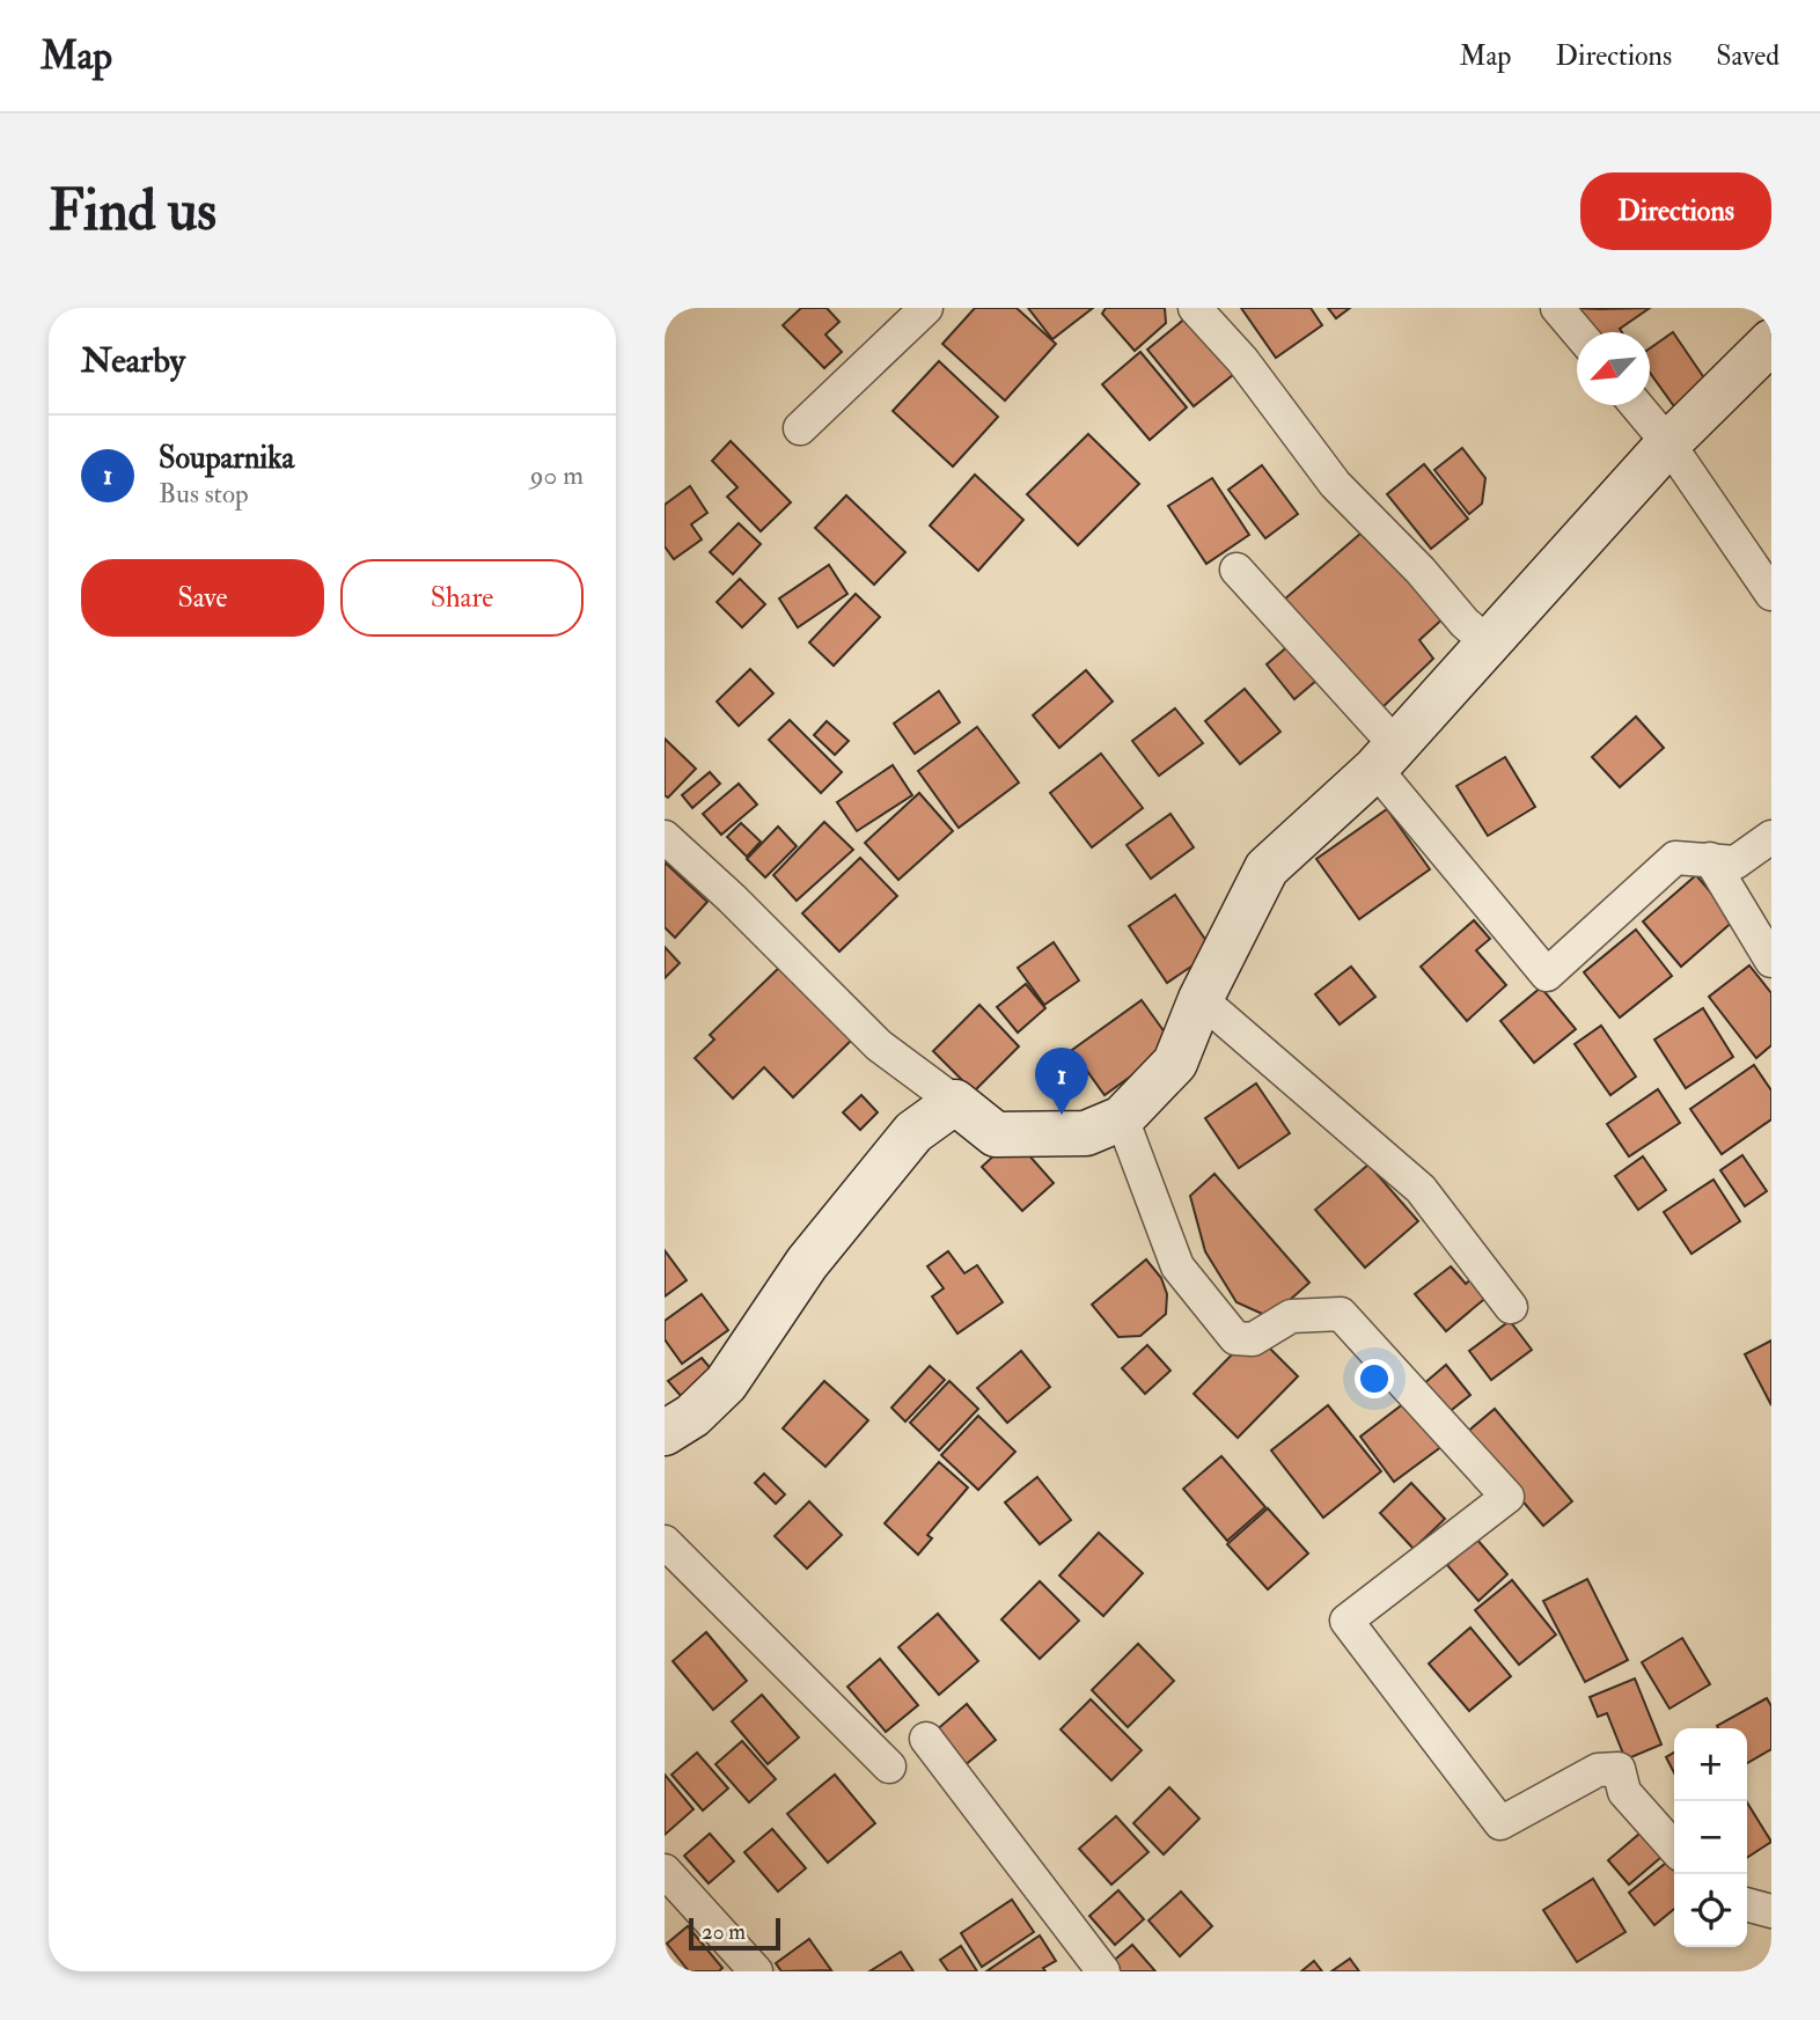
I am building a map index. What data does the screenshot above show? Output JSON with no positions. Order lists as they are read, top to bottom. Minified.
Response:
{"scale_bar":"20 m","north":"bottom left","page":{"header":"Map","nav":["Map","Directions","Saved"],"buttons":["Directions",["Save","Share"]],"title":"Find us","heading":"Nearby","list":[{"mark":"1","name":"Souparnika","note":"Bus stop","value":"90 m"}],"pins":"1","map_buttons":["+","−"],"scale":"20 m"}}
